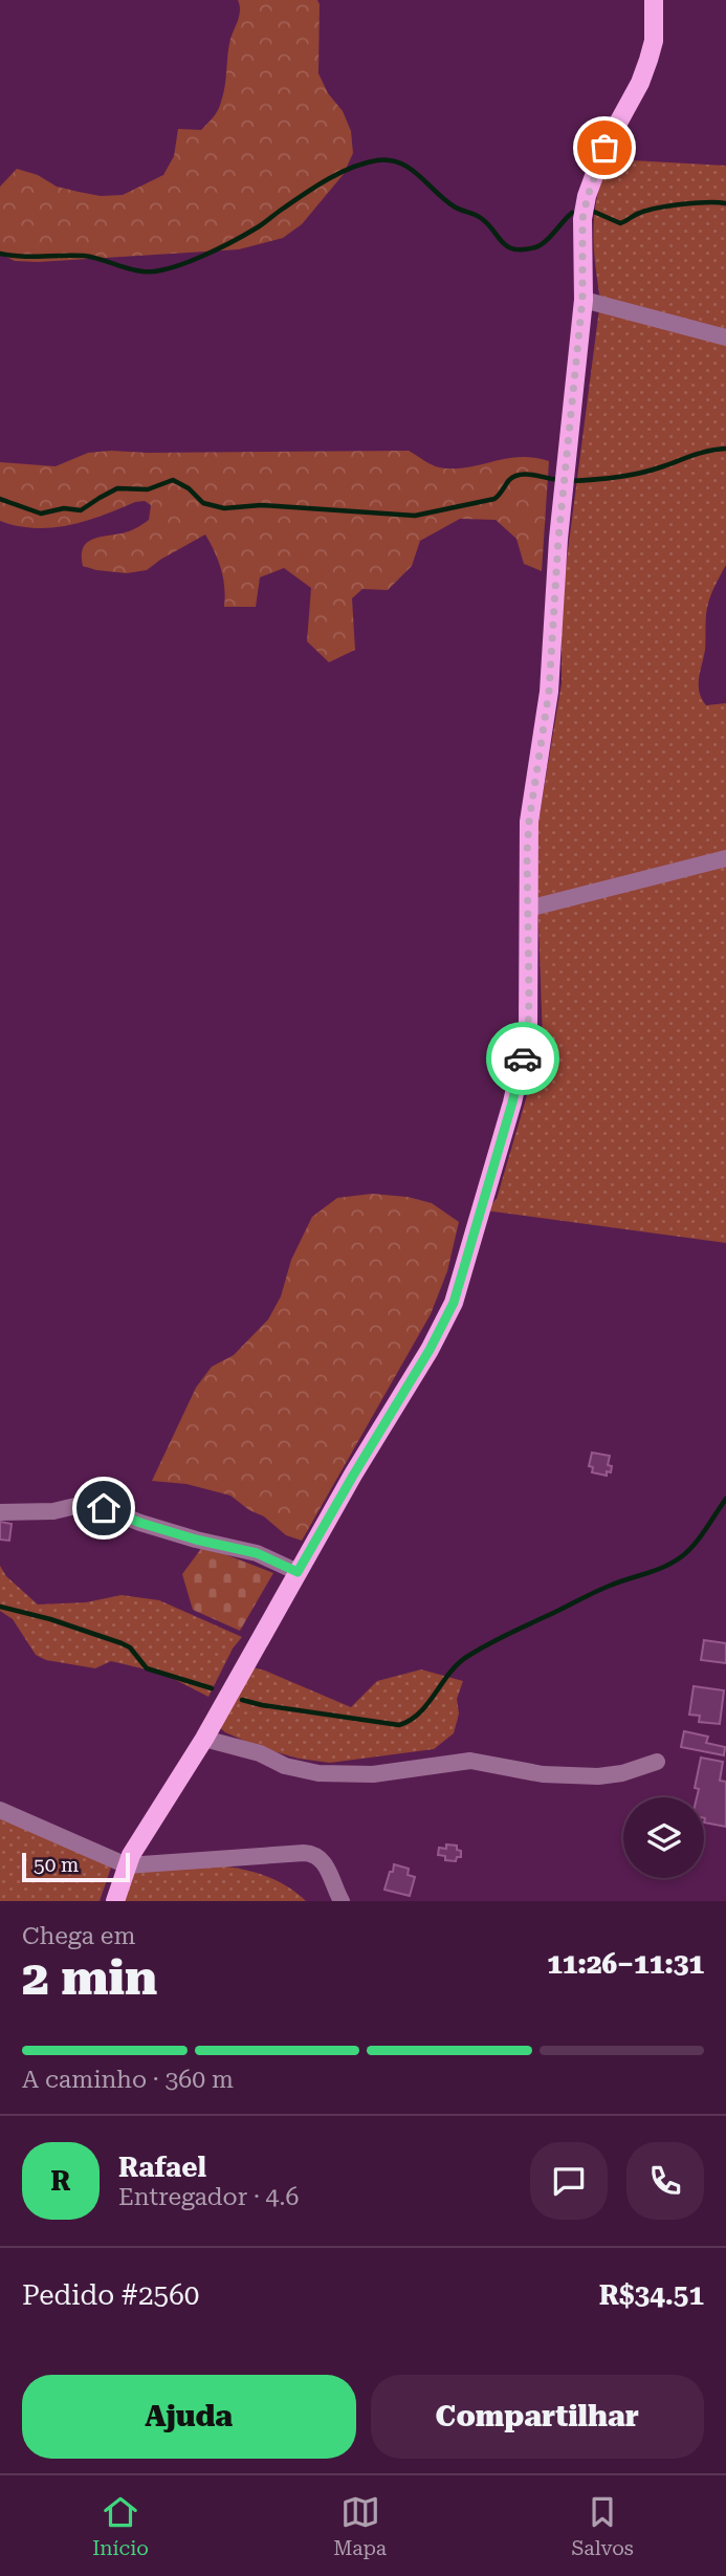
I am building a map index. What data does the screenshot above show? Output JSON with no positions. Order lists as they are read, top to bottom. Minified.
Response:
{"scale_bar":"50 m","page":{"scale":"50 m","heading":["2 min","Chega em","11:26–11:31"],"panel":["Rafael","Entregador · 4.6","Pedido #2560","R$34.51"],"bar":"A caminho · 360 m","round":"R","buttons":["Ajuda","Compartilhar"],"tabs":["Início","Mapa","Salvos"]}}
